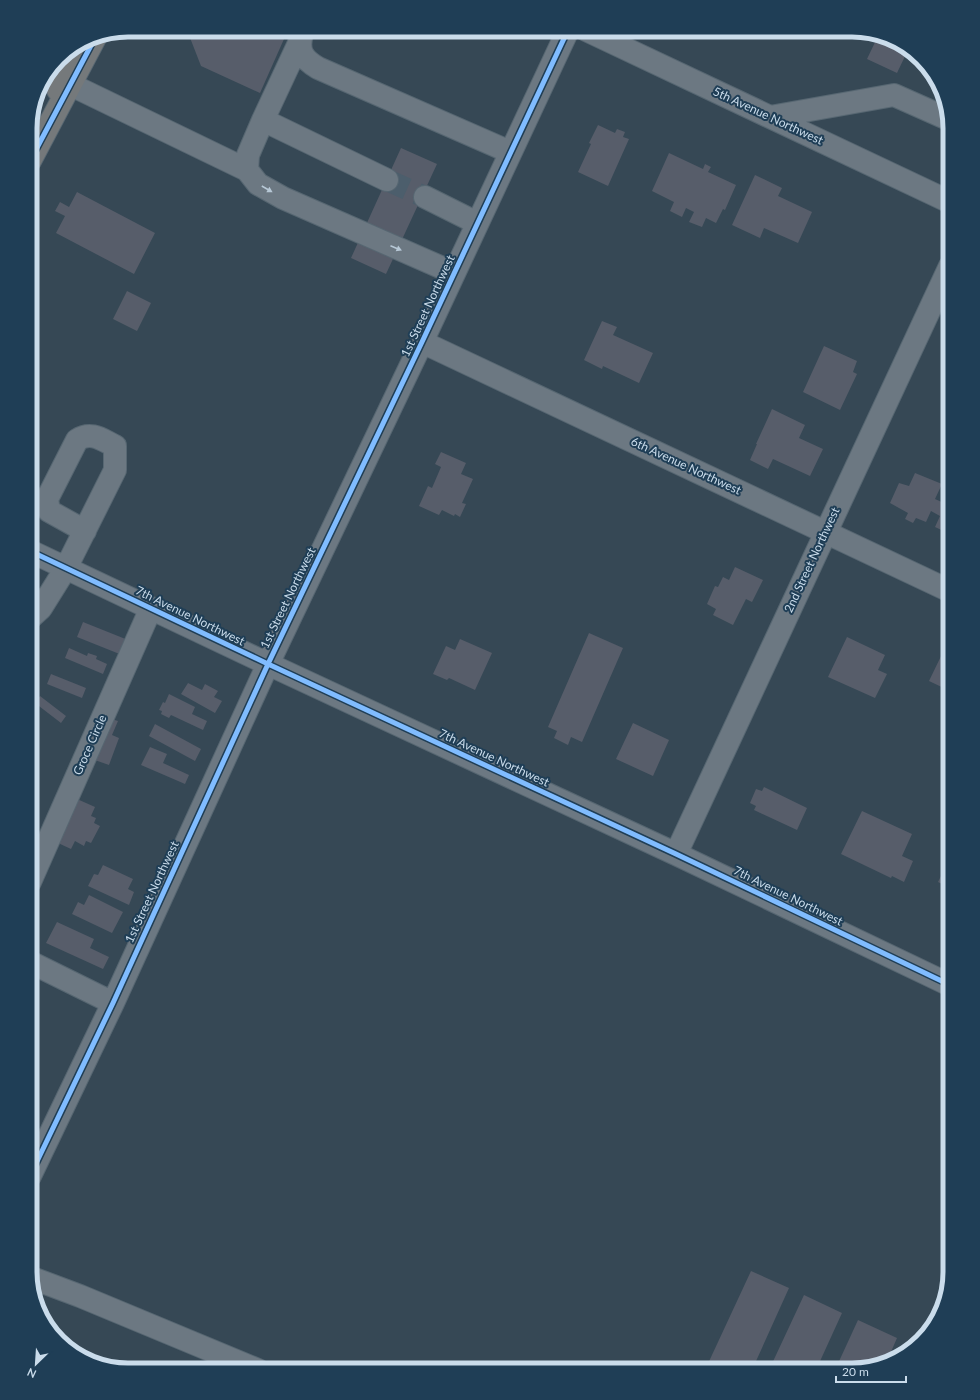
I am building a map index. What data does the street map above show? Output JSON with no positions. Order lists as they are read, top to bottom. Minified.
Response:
{"streets":{"street":["5th Avenue Northwest","1st Street Northwest","6th Avenue Northwest","2nd Street Northwest","7th Avenue Northwest","Groce Circle"]},"crossings":[["1st Street Northwest","6th Avenue Northwest"],["1st Street Northwest","7th Avenue Northwest"],["6th Avenue Northwest","2nd Street Northwest"],["2nd Street Northwest","7th Avenue Northwest"],["7th Avenue Northwest","Groce Circle"]],"scale_bar":"20 m","north":"bottom left"}
